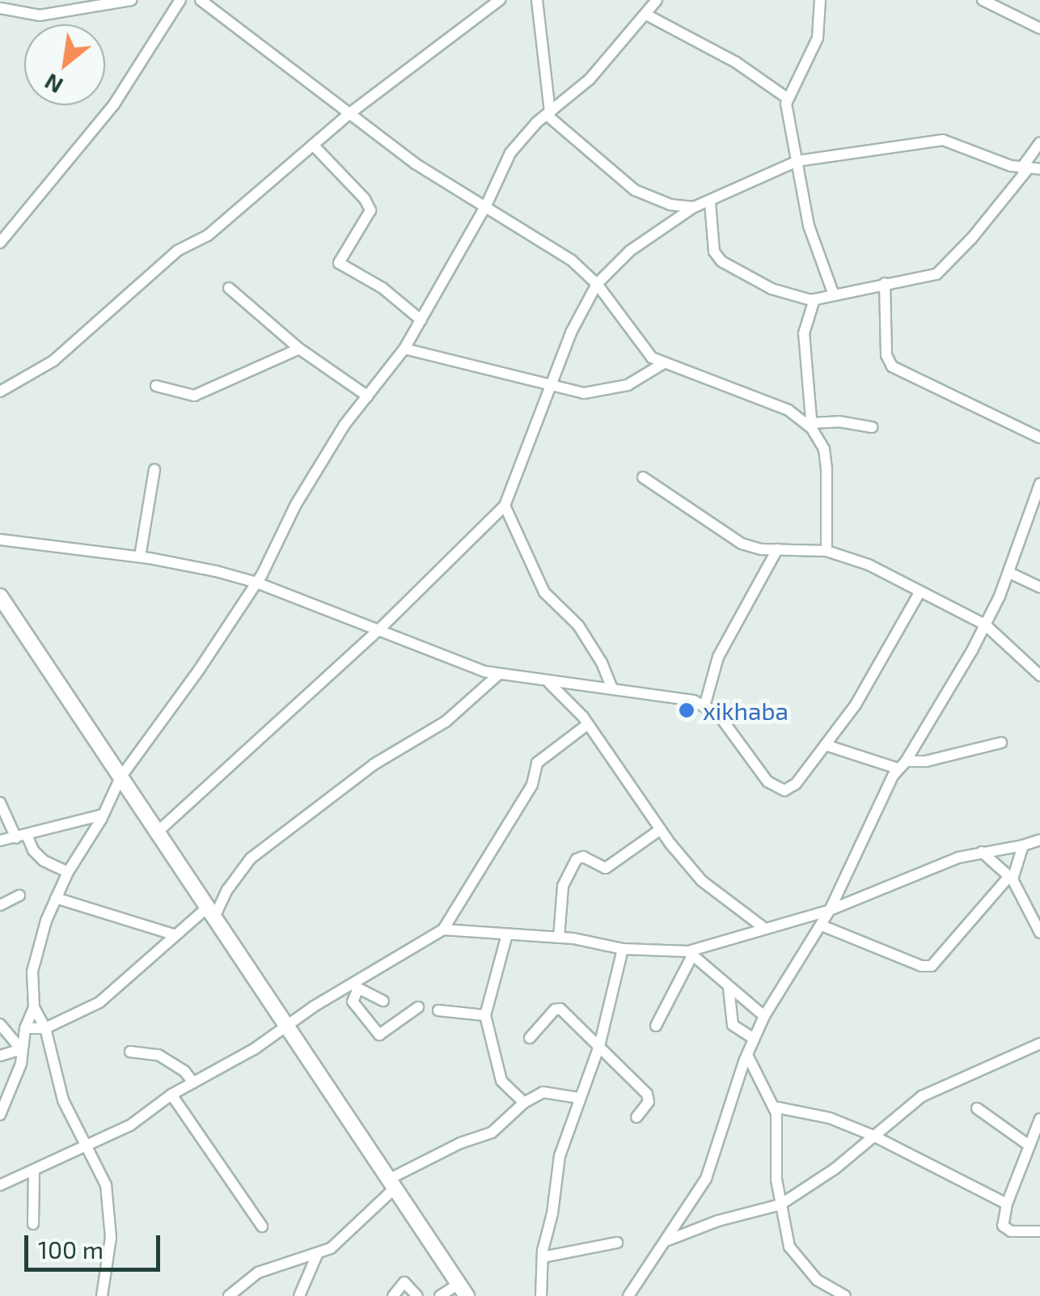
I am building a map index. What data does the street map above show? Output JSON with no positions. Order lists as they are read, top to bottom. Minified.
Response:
{"places":["xikhaba"],"scale_bar":"100 m","north":"bottom left"}
